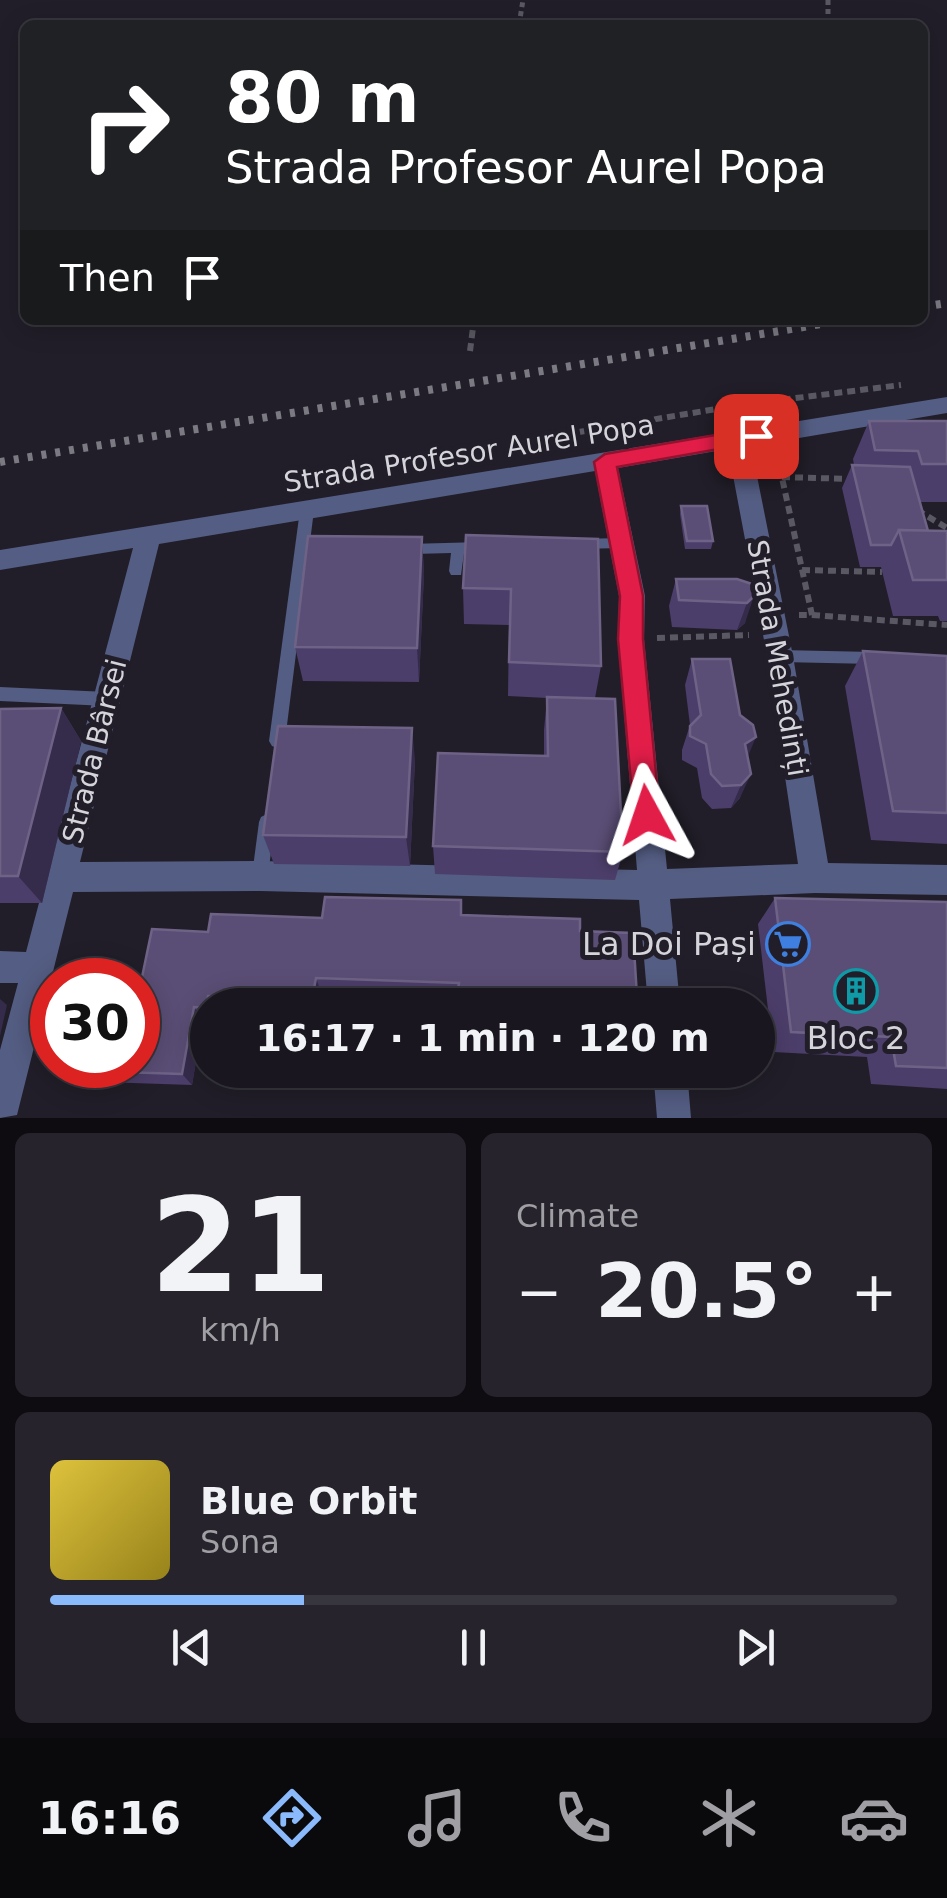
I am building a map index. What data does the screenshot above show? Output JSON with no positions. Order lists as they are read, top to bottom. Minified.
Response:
{"streets":{"street":["Strada Profesor Aurel Popa","Strada Mehedinți","Strada Bârsei"]},"crossings":[["Strada Profesor Aurel Popa","Strada Mehedinți"],["Strada Profesor Aurel Popa","Strada Bârsei"]],"places":{"supermarket":["La Doi Pași"],"building":["Bloc 2"]},"page":{"turn":["80 m","Strada Profesor Aurel Popa"],"then":"Then","limit":"30","trip":"16:17 · 1 min · 120 m","tile":[["21","km/h"],"Climate"],"heat":["−","20.5°","+"],"song":["Blue Orbit","Sona"],"tabs":"16:16"}}
